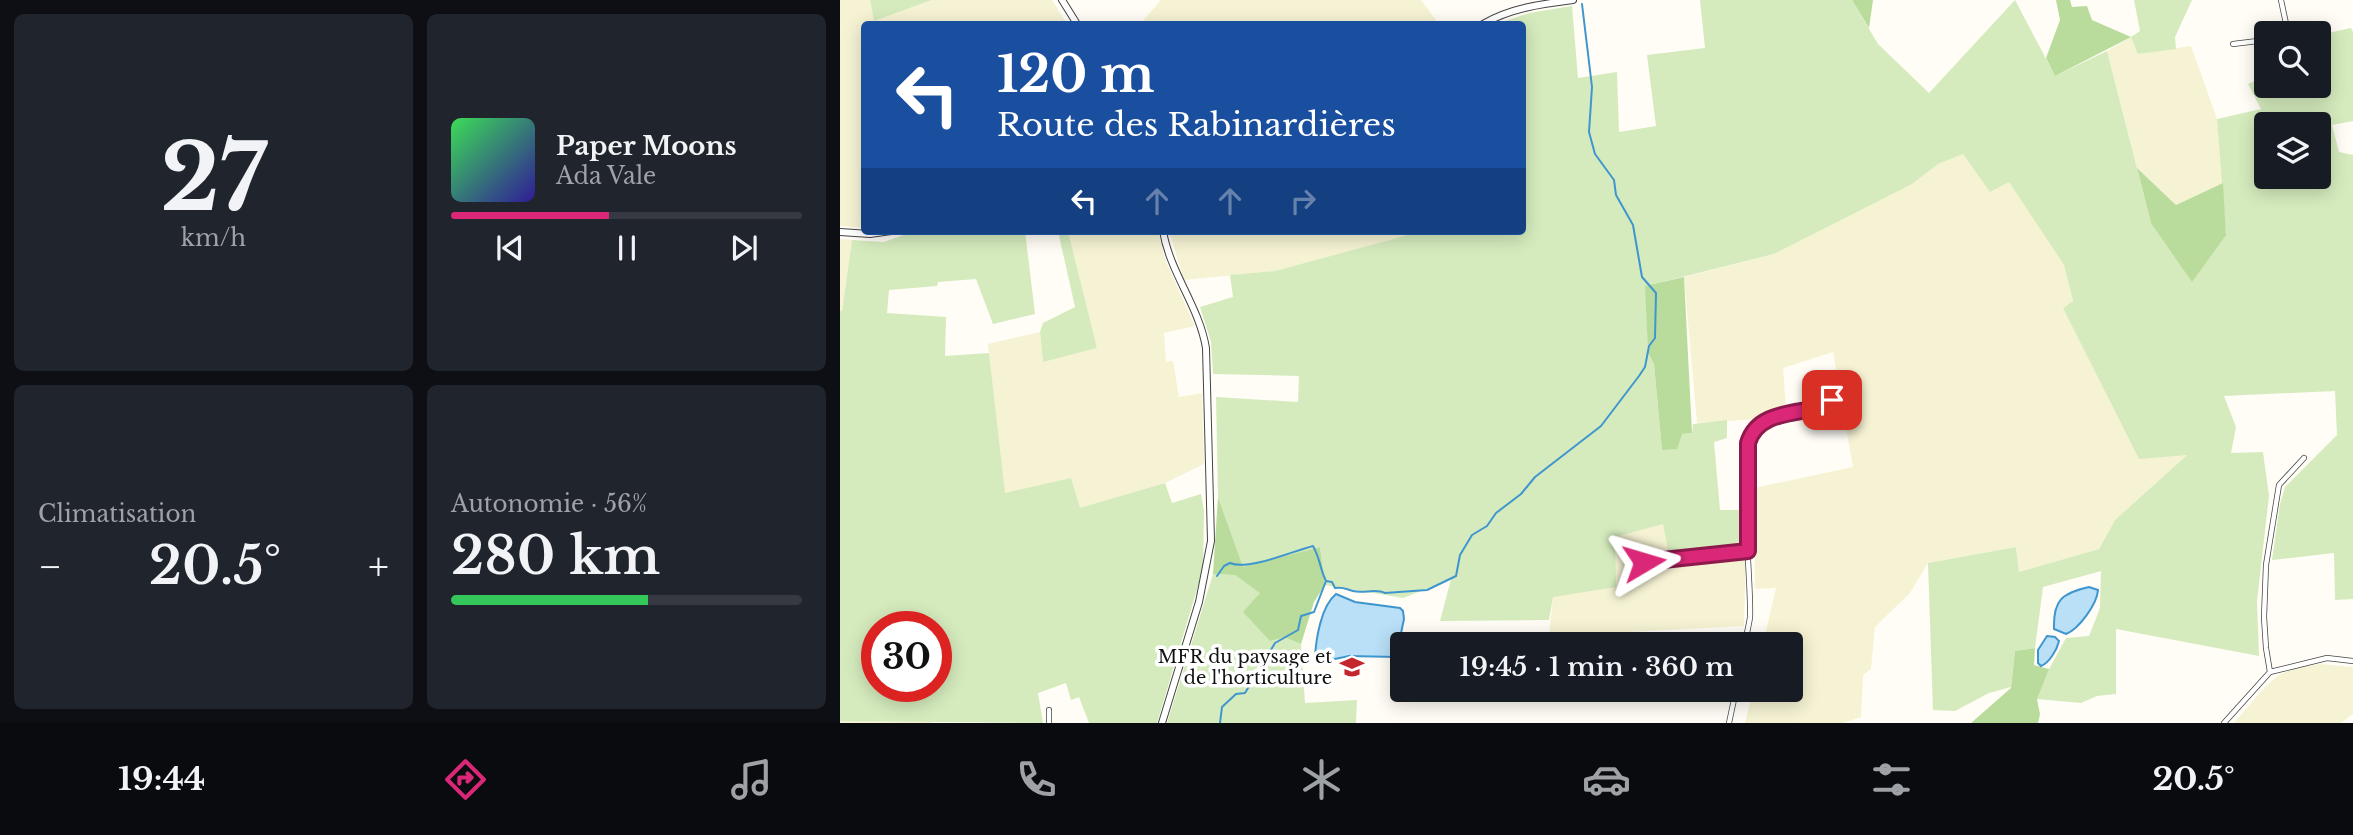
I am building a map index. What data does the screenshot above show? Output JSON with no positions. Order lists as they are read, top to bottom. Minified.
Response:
{"places":{"school or university":["MFR du paysage et de l'horticulture"]},"page":{"tile":[["27","km/h"],"Climatisation",["Autonomie · 56%","280 km"]],"turn":["120 m","Route des Rabinardières"],"song":["Paper Moons","Ada Vale"],"heat":["−","20.5°","+"],"limit":"30","trip":"19:45 · 1 min · 360 m","tabs":["19:44","20.5°"]}}
